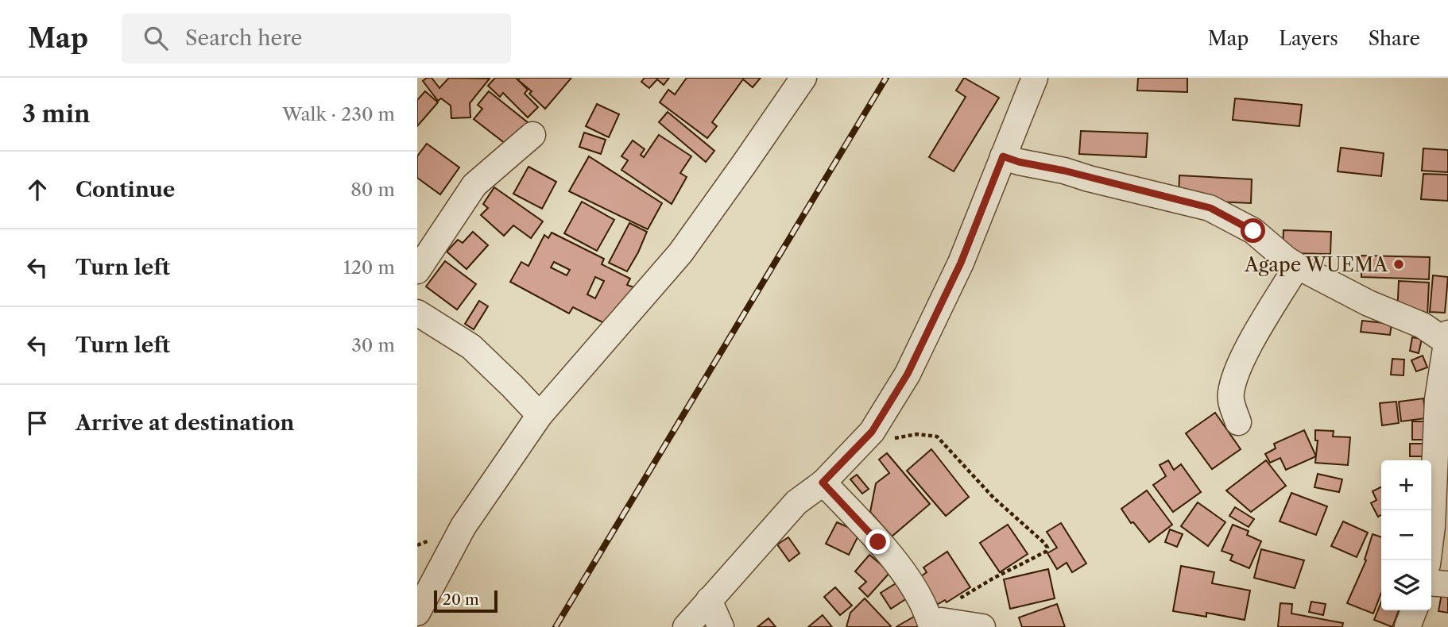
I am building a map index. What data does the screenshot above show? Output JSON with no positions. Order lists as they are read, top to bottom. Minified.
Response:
{"places":["Agape WUEMA"],"scale_bar":"20 m","page":{"header":"Map","search":"Search here","nav":["Map","Layers","Share"],"heading":["3 min","Walk · 230 m"],"list":[["Continue","80 m"],["Turn left","120 m"],["Turn left","30 m"],"Arrive at destination"],"map_buttons":["+","−"],"scale":"20 m"}}
